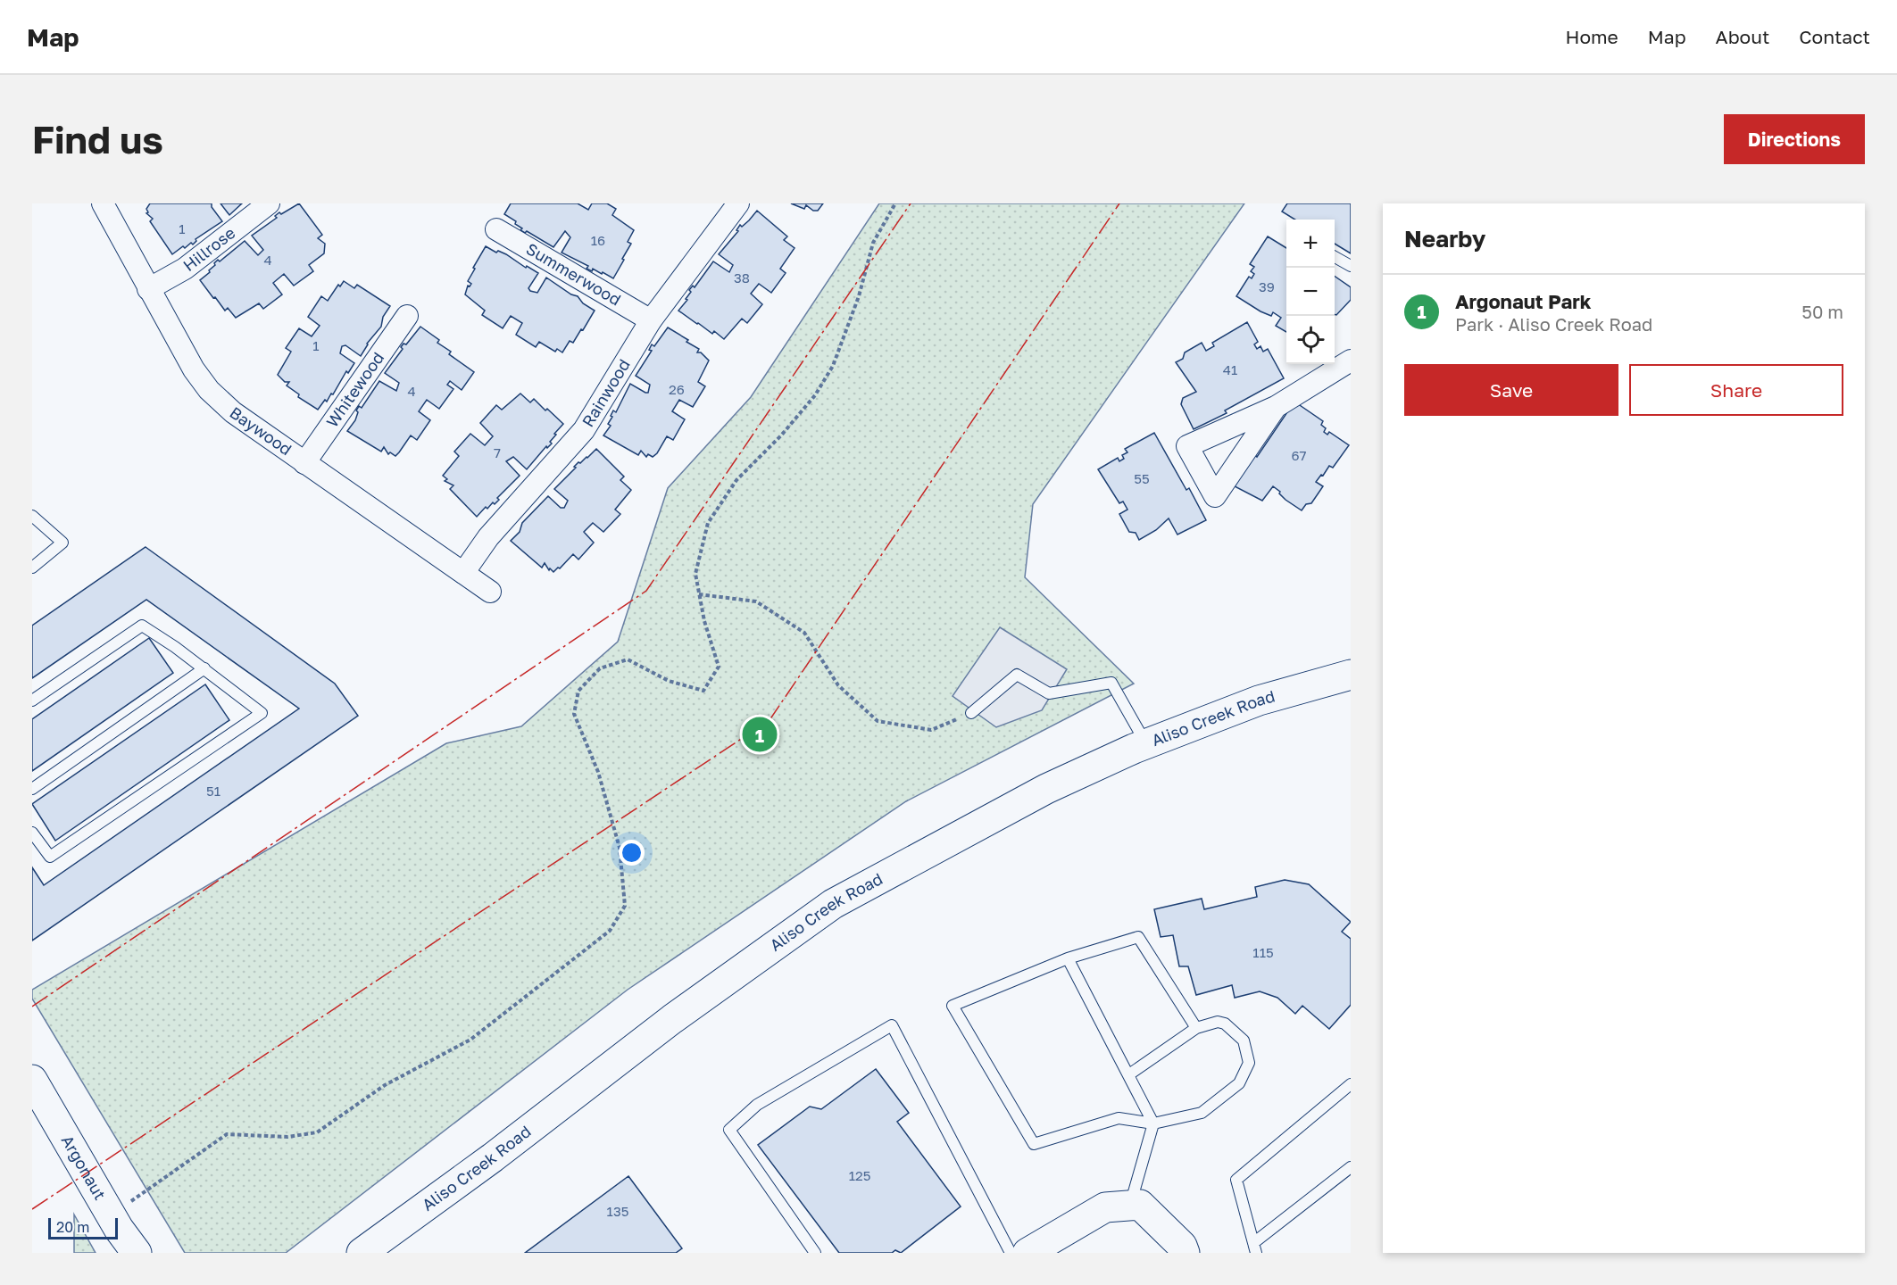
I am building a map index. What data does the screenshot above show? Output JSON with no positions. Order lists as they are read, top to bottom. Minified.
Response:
{"streets":{"main road":["Aliso Creek Road","Argonaut"],"street":["Hillrose","Summerwood","Whitewood","Rainwood","Baywood"]},"crossings":[["Hillrose","Baywood"],["Summerwood","Rainwood"],["Whitewood","Baywood"],["Rainwood","Baywood"]],"house_numbers":["1","16","4","38","39","1","41","26","4","7","67","55","51","115","125","135"],"scale_bar":"20 m","page":{"header":"Map","nav":["Home","Map","About","Contact"],"buttons":["Directions",["Save","Share"]],"title":"Find us","heading":"Nearby","map_buttons":["+","−"],"list":[{"mark":"1","name":"Argonaut Park","note":"Park · Aliso Creek Road","value":"50 m"}],"pins":"1","scale":"20 m"}}
